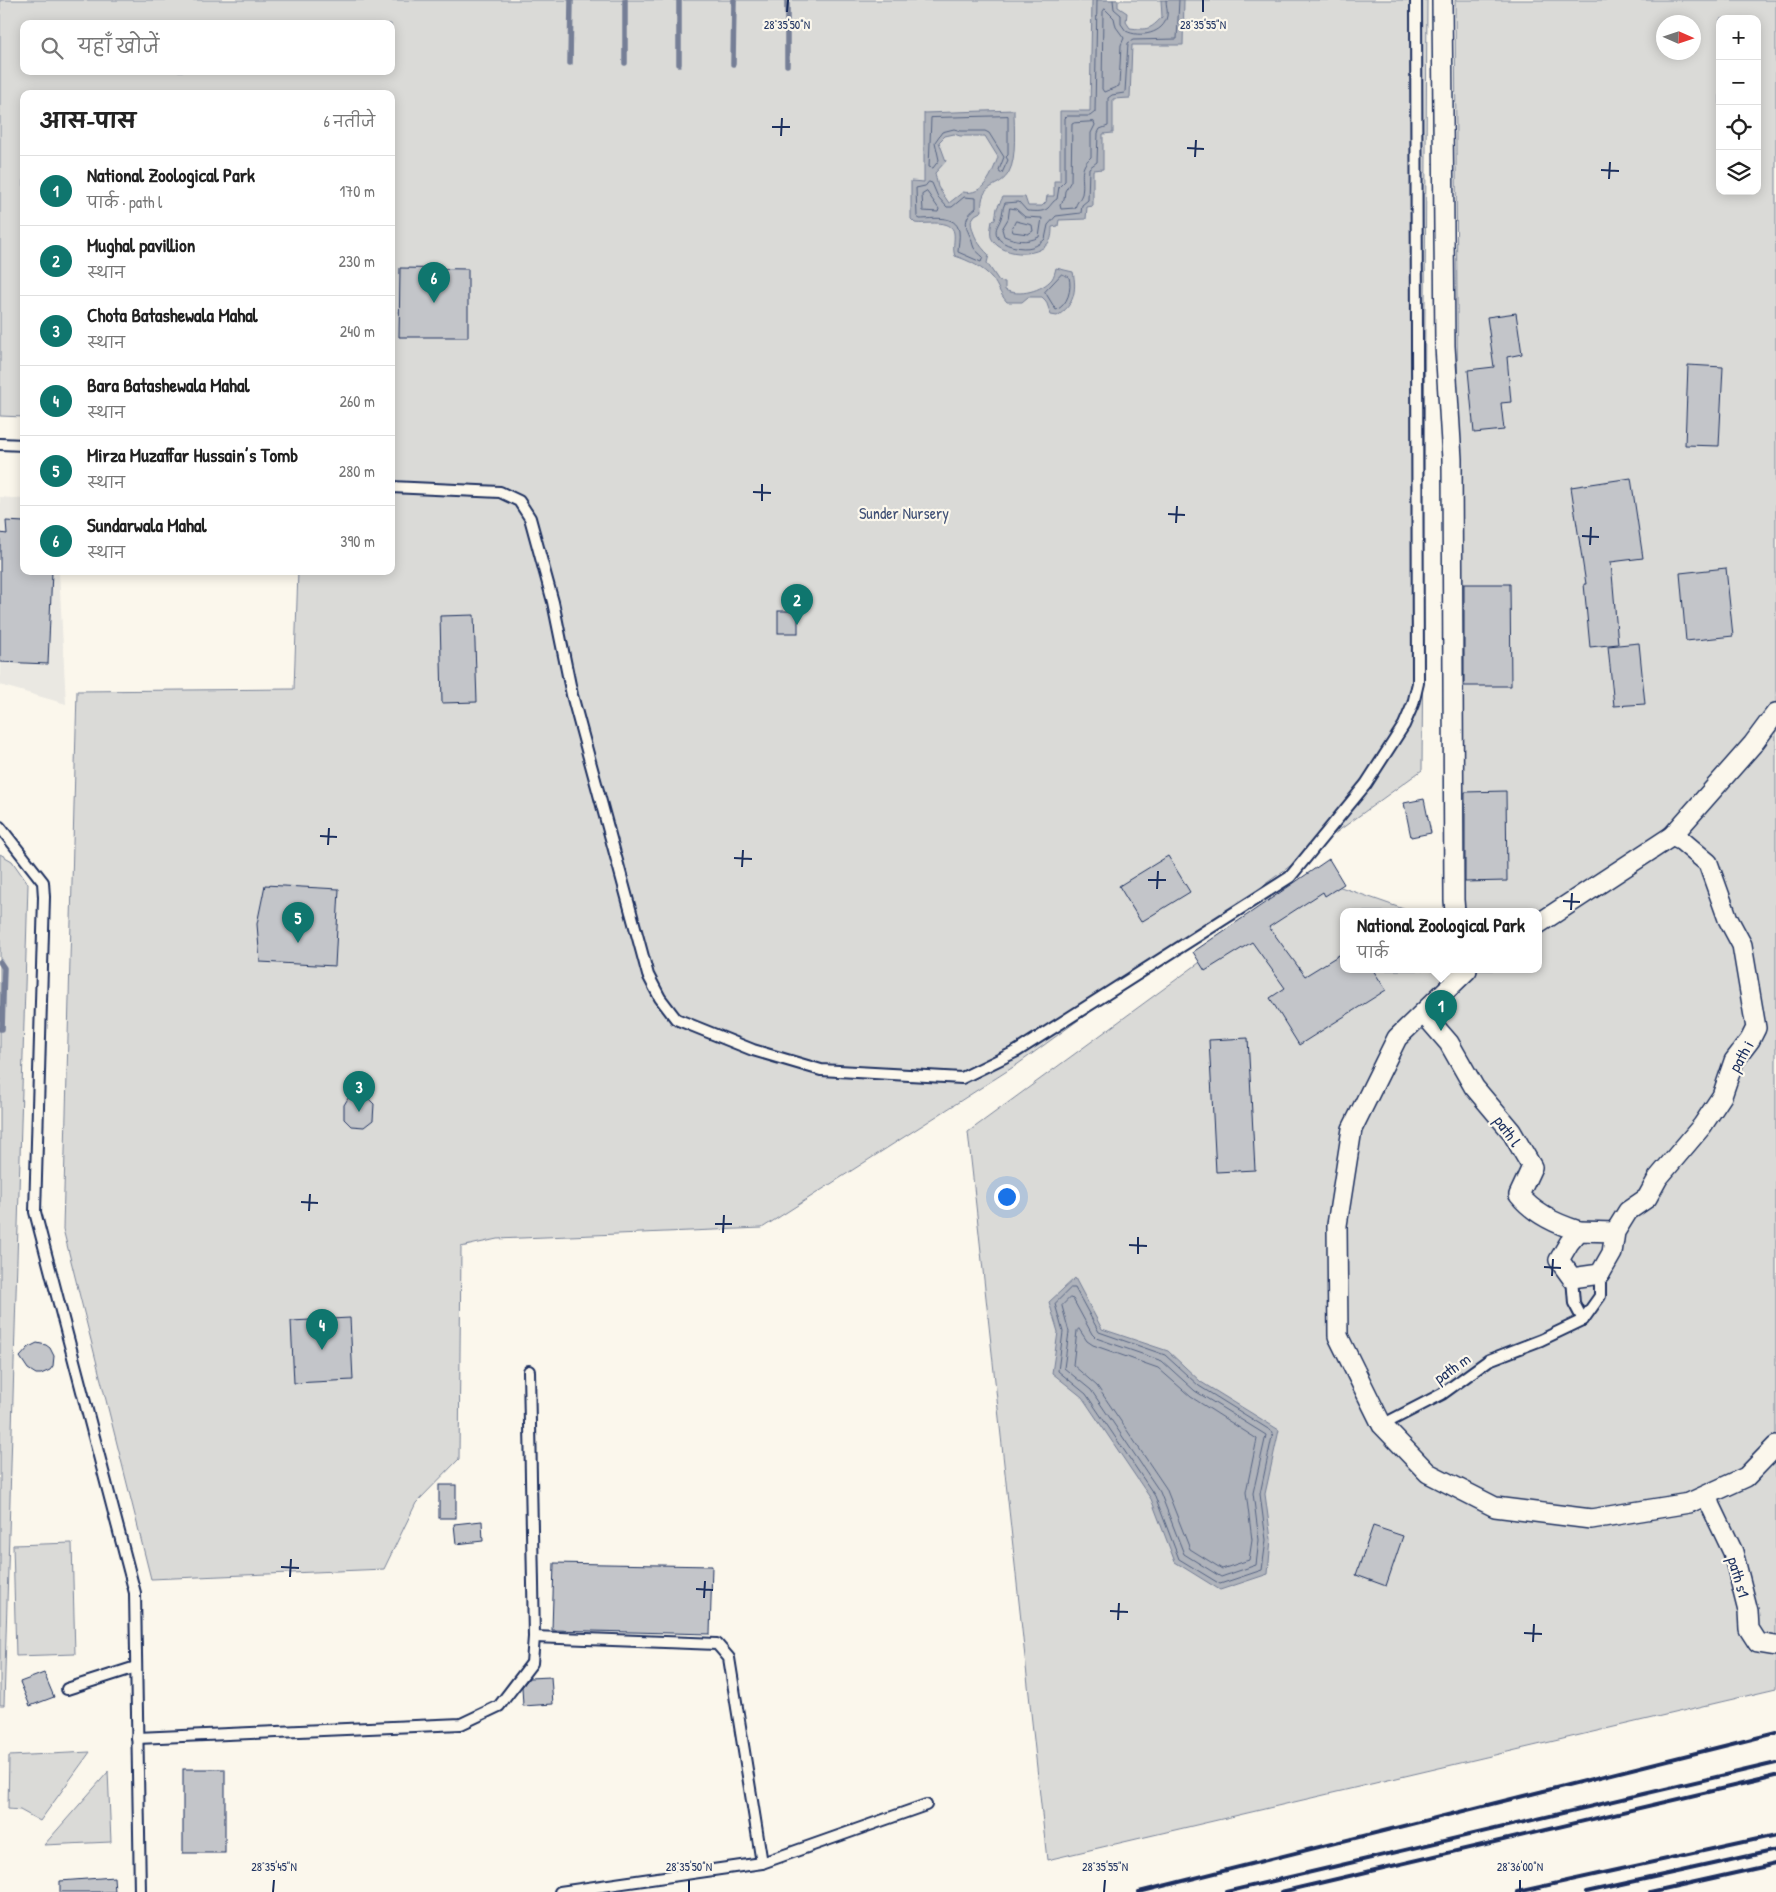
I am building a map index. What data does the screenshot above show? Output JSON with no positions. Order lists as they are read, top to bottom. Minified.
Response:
{"streets":{"street":["path i","path l","path s1"],"lane":["path m"]},"parks":["Sunder Nursery"],"north":"right","page":{"map_buttons":["+","−"],"search":"यहाँ खोजें","heading":["आस-पास","6 नतीजे"],"list":[{"mark":"1","name":"National Zoological Park","note":"पार्क · path l","value":"170 m"},{"mark":"2","name":"Mughal pavillion","note":"स्थान","value":"230 m"},{"mark":"3","name":"Chota Batashewala Mahal","note":"स्थान","value":"240 m"},{"mark":"4","name":"Bara Batashewala Mahal","note":"स्थान","value":"260 m"},{"mark":"5","name":"Mirza Muzaffar Hussain’s Tomb","note":"स्थान","value":"280 m"},{"mark":"6","name":"Sundarwala Mahal","note":"स्थान","value":"390 m"}],"pins":["6","2","5","1","3","4"],"popup":["National Zoological Park","पार्क"]},"coordinates":["28°35'50\"N","28°35'55\"N","28°35'45\"N","28°36'00\"N"]}
